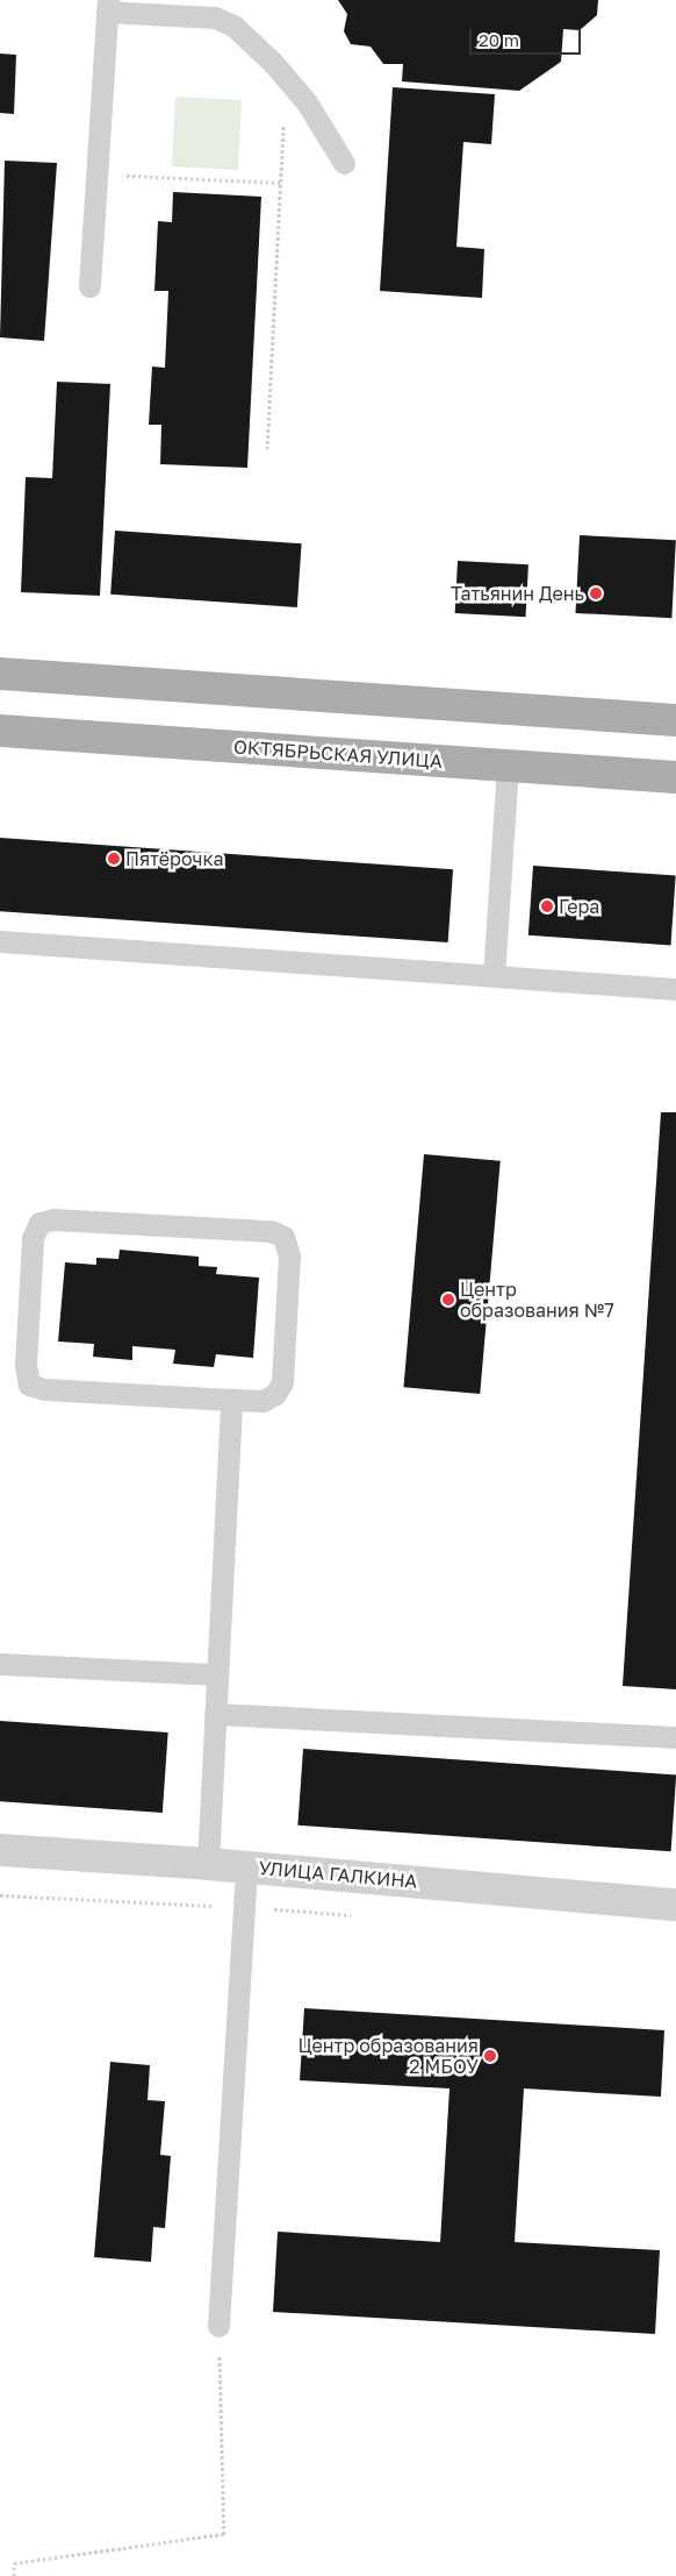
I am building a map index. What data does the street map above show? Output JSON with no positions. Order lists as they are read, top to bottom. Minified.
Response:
{"streets":{"main road":["ОКТЯБРЬСКАЯ УЛИЦА"],"street":["УЛИЦА ГАЛКИНА"]},"places":["Татьянин День","Пятёрочка","Гера","Центр образования №7","Центр образования 2 МБОУ"],"scale_bar":"20 m"}
